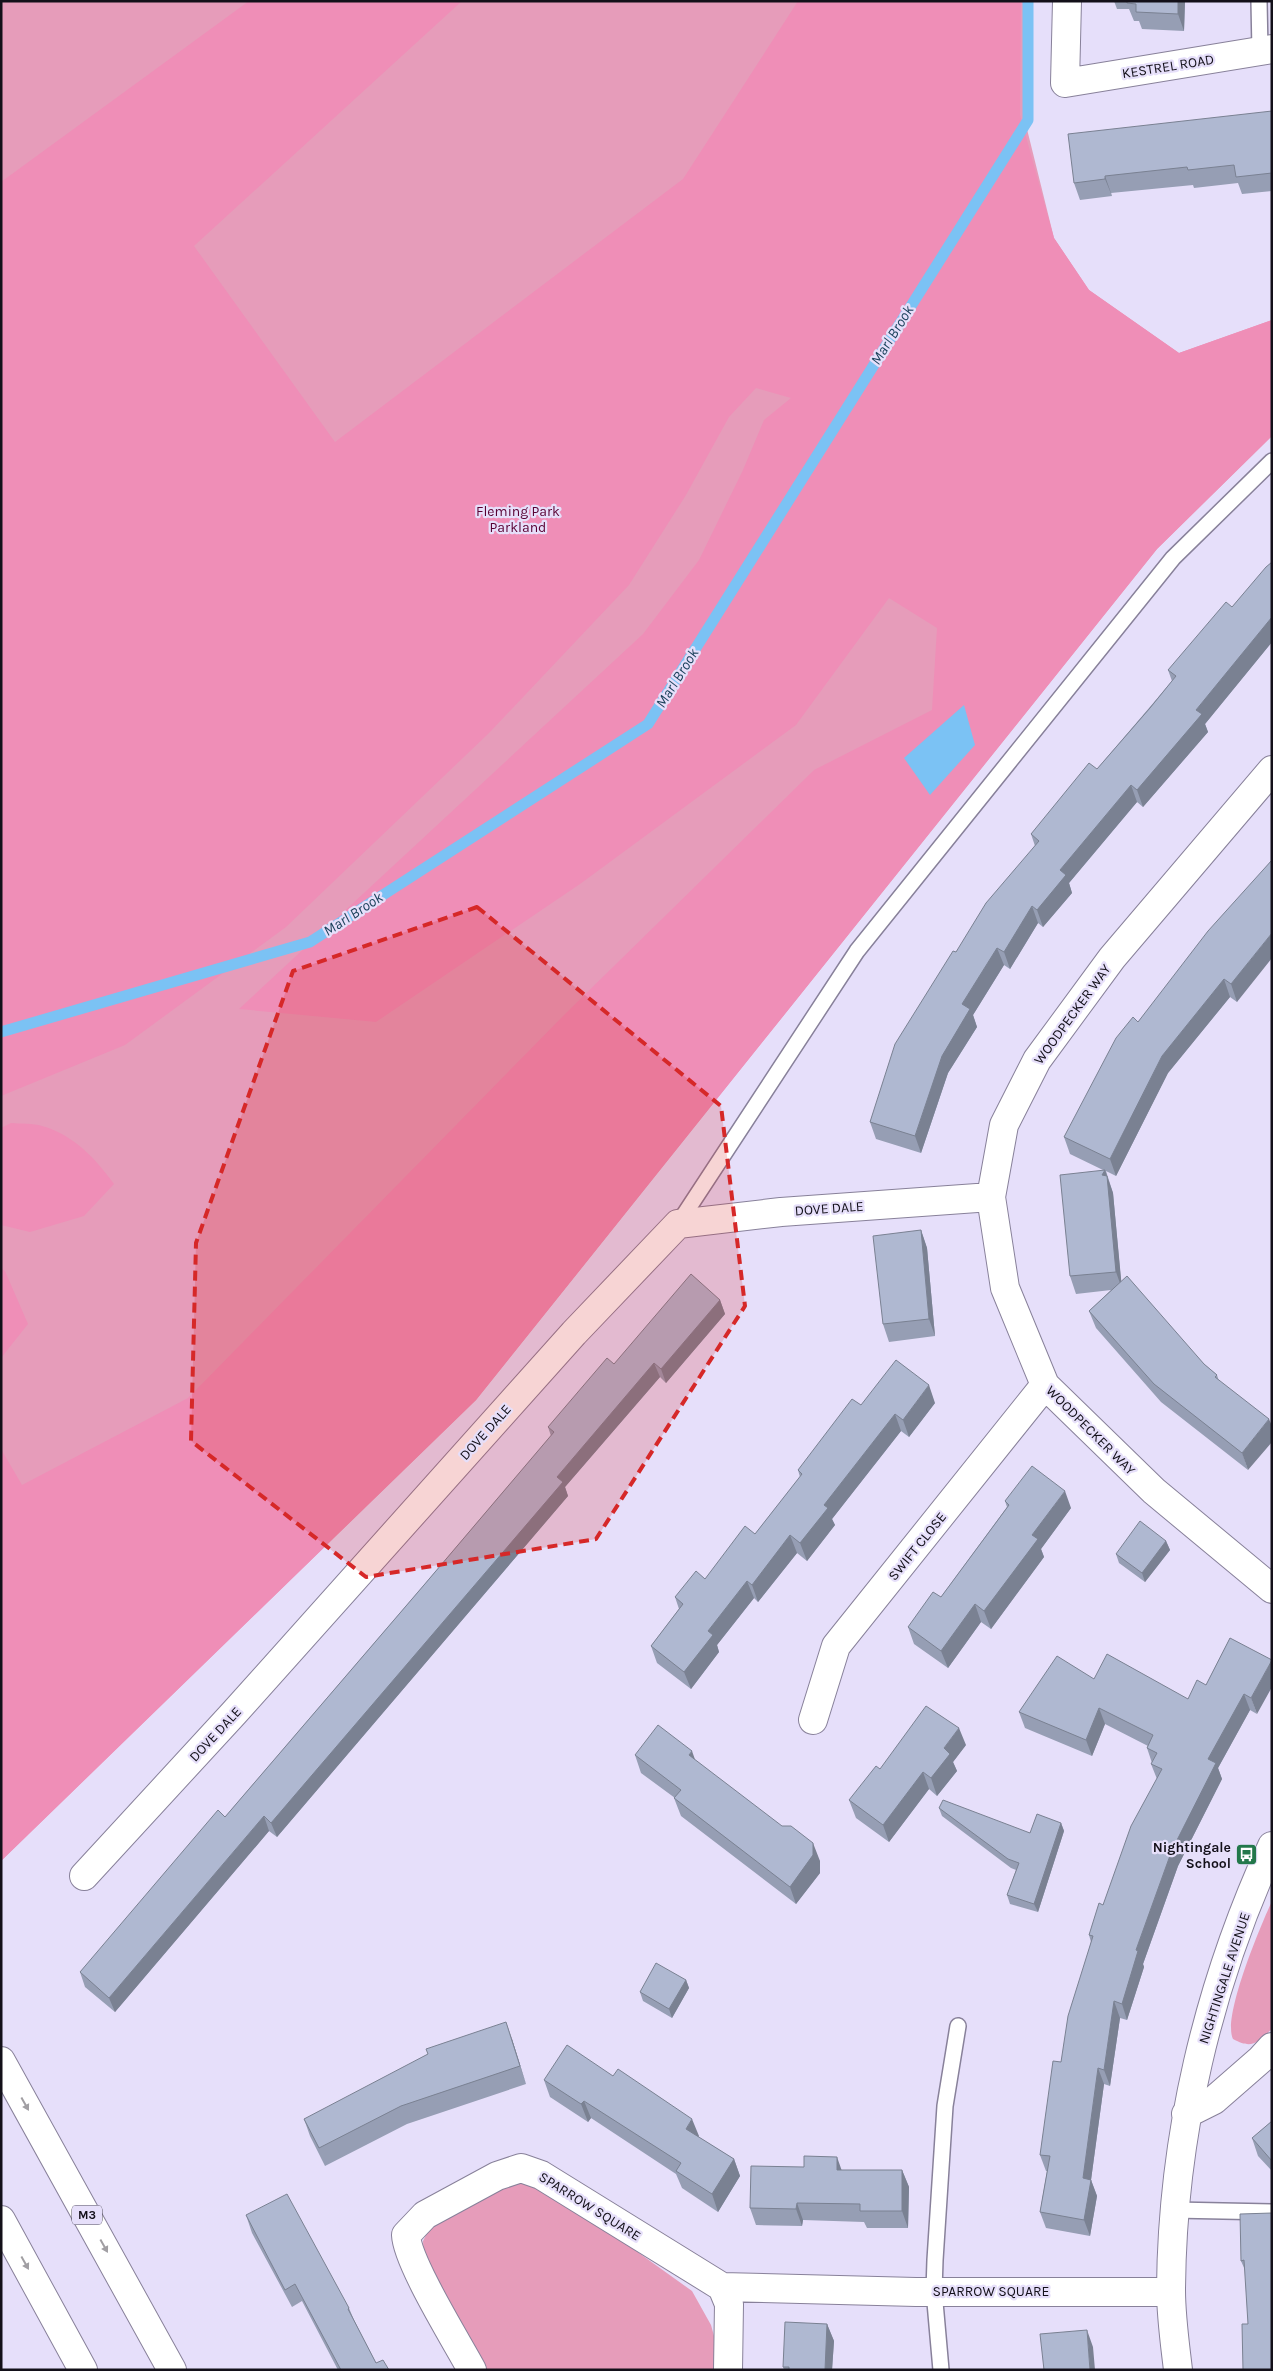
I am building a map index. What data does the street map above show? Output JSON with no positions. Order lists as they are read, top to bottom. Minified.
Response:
{"streets":{"main road":["KESTREL ROAD","WOODPECKER WAY","DOVE DALE","SWIFT CLOSE","NIGHTINGALE AVENUE","SPARROW SQUARE","M3"]},"crossings":[["WOODPECKER WAY","DOVE DALE"],["WOODPECKER WAY","SWIFT CLOSE"],["NIGHTINGALE AVENUE","SPARROW SQUARE"]],"water":["Marl Brook"],"parks":["Fleming Park Parkland"],"places":{"bus stop":["Nightingale School"]}}
